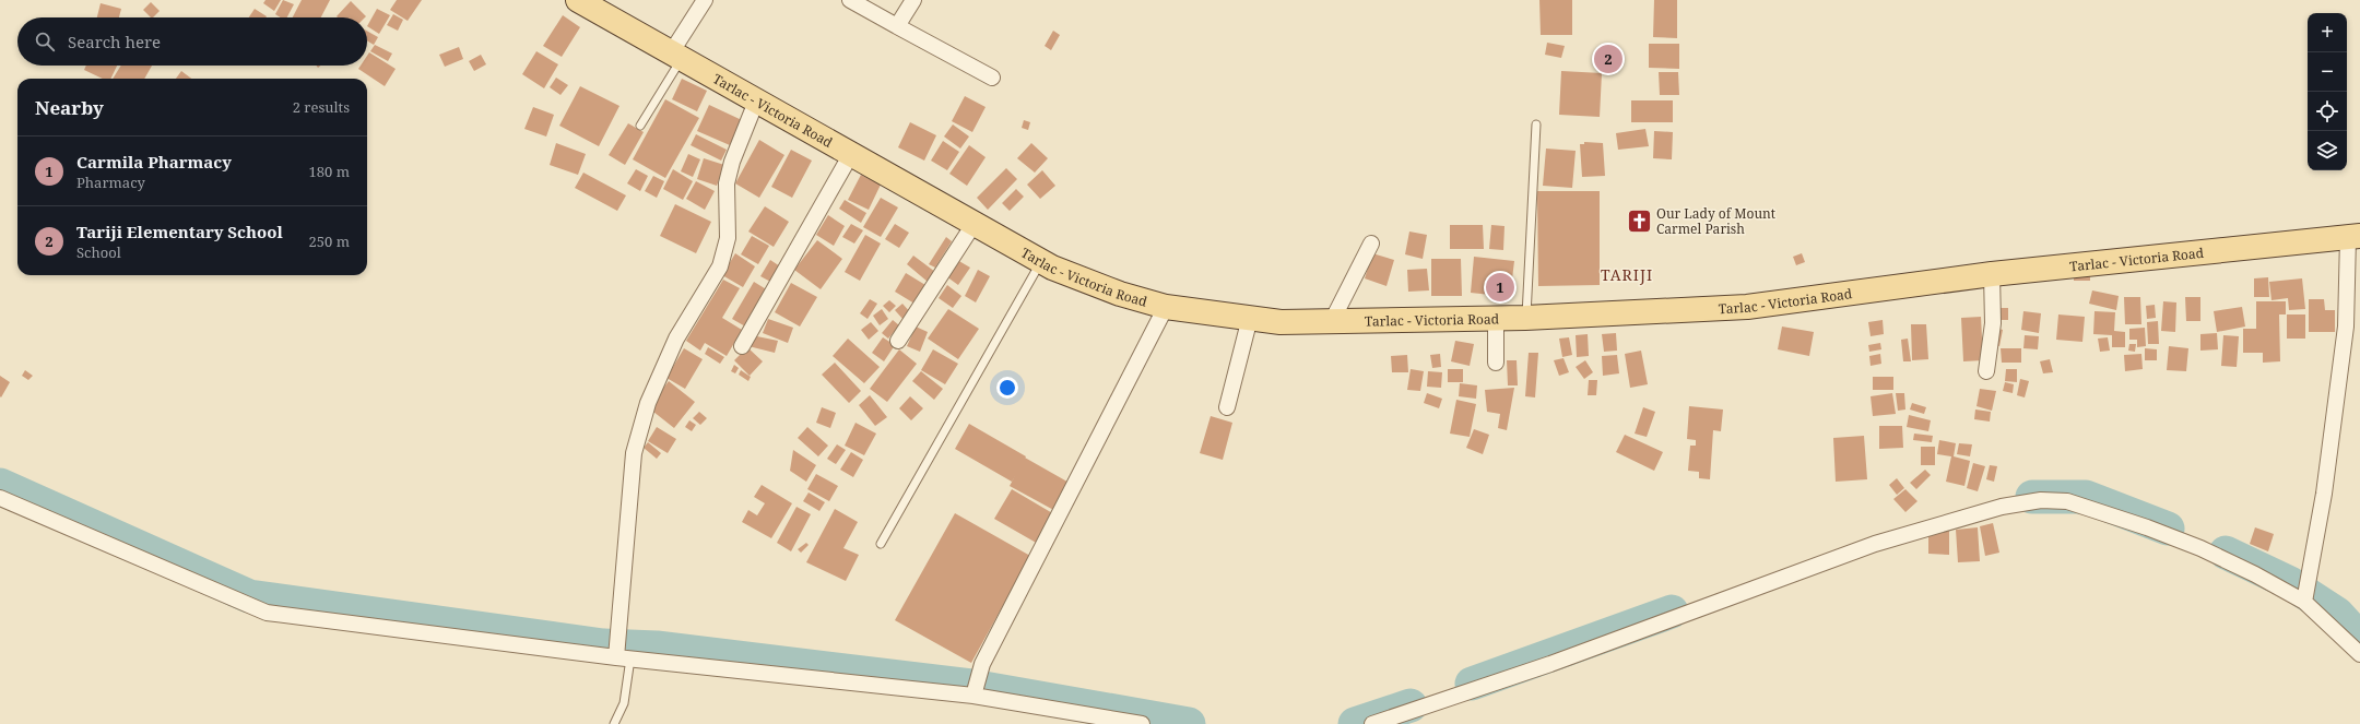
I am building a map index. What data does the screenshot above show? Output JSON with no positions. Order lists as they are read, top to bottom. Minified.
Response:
{"streets":{"main road":["Tarlac - Victoria Road"]},"districts":["TARIJI"],"places":{"church":["Our Lady of Mount Carmel Parish"]},"page":{"map_buttons":["+","−"],"search":"Search here","pins":["2","1"],"heading":["Nearby","2 results"],"list":[{"mark":"1","name":"Carmila Pharmacy","note":"Pharmacy","value":"180 m"},{"mark":"2","name":"Tariji Elementary School","note":"School","value":"250 m"}]}}
